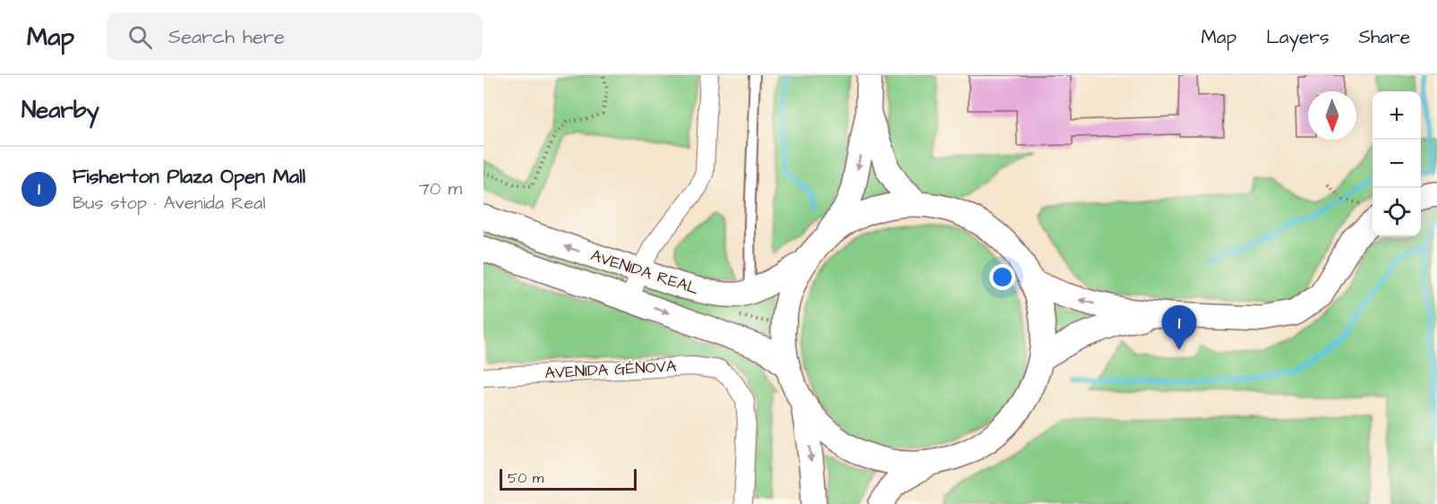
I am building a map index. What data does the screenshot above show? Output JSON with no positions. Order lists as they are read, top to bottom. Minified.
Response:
{"streets":{"main road":["AVENIDA REAL"],"street":["AVENIDA GÉNOVA"]},"scale_bar":"50 m","north":"bottom","page":{"header":"Map","search":"Search here","nav":["Map","Layers","Share"],"heading":"Nearby","map_buttons":["+","−"],"list":[{"mark":"1","name":"Fisherton Plaza Open Mall","note":"Bus stop · Avenida Real","value":"70 m"}],"pins":"1","scale":"50 m"}}
